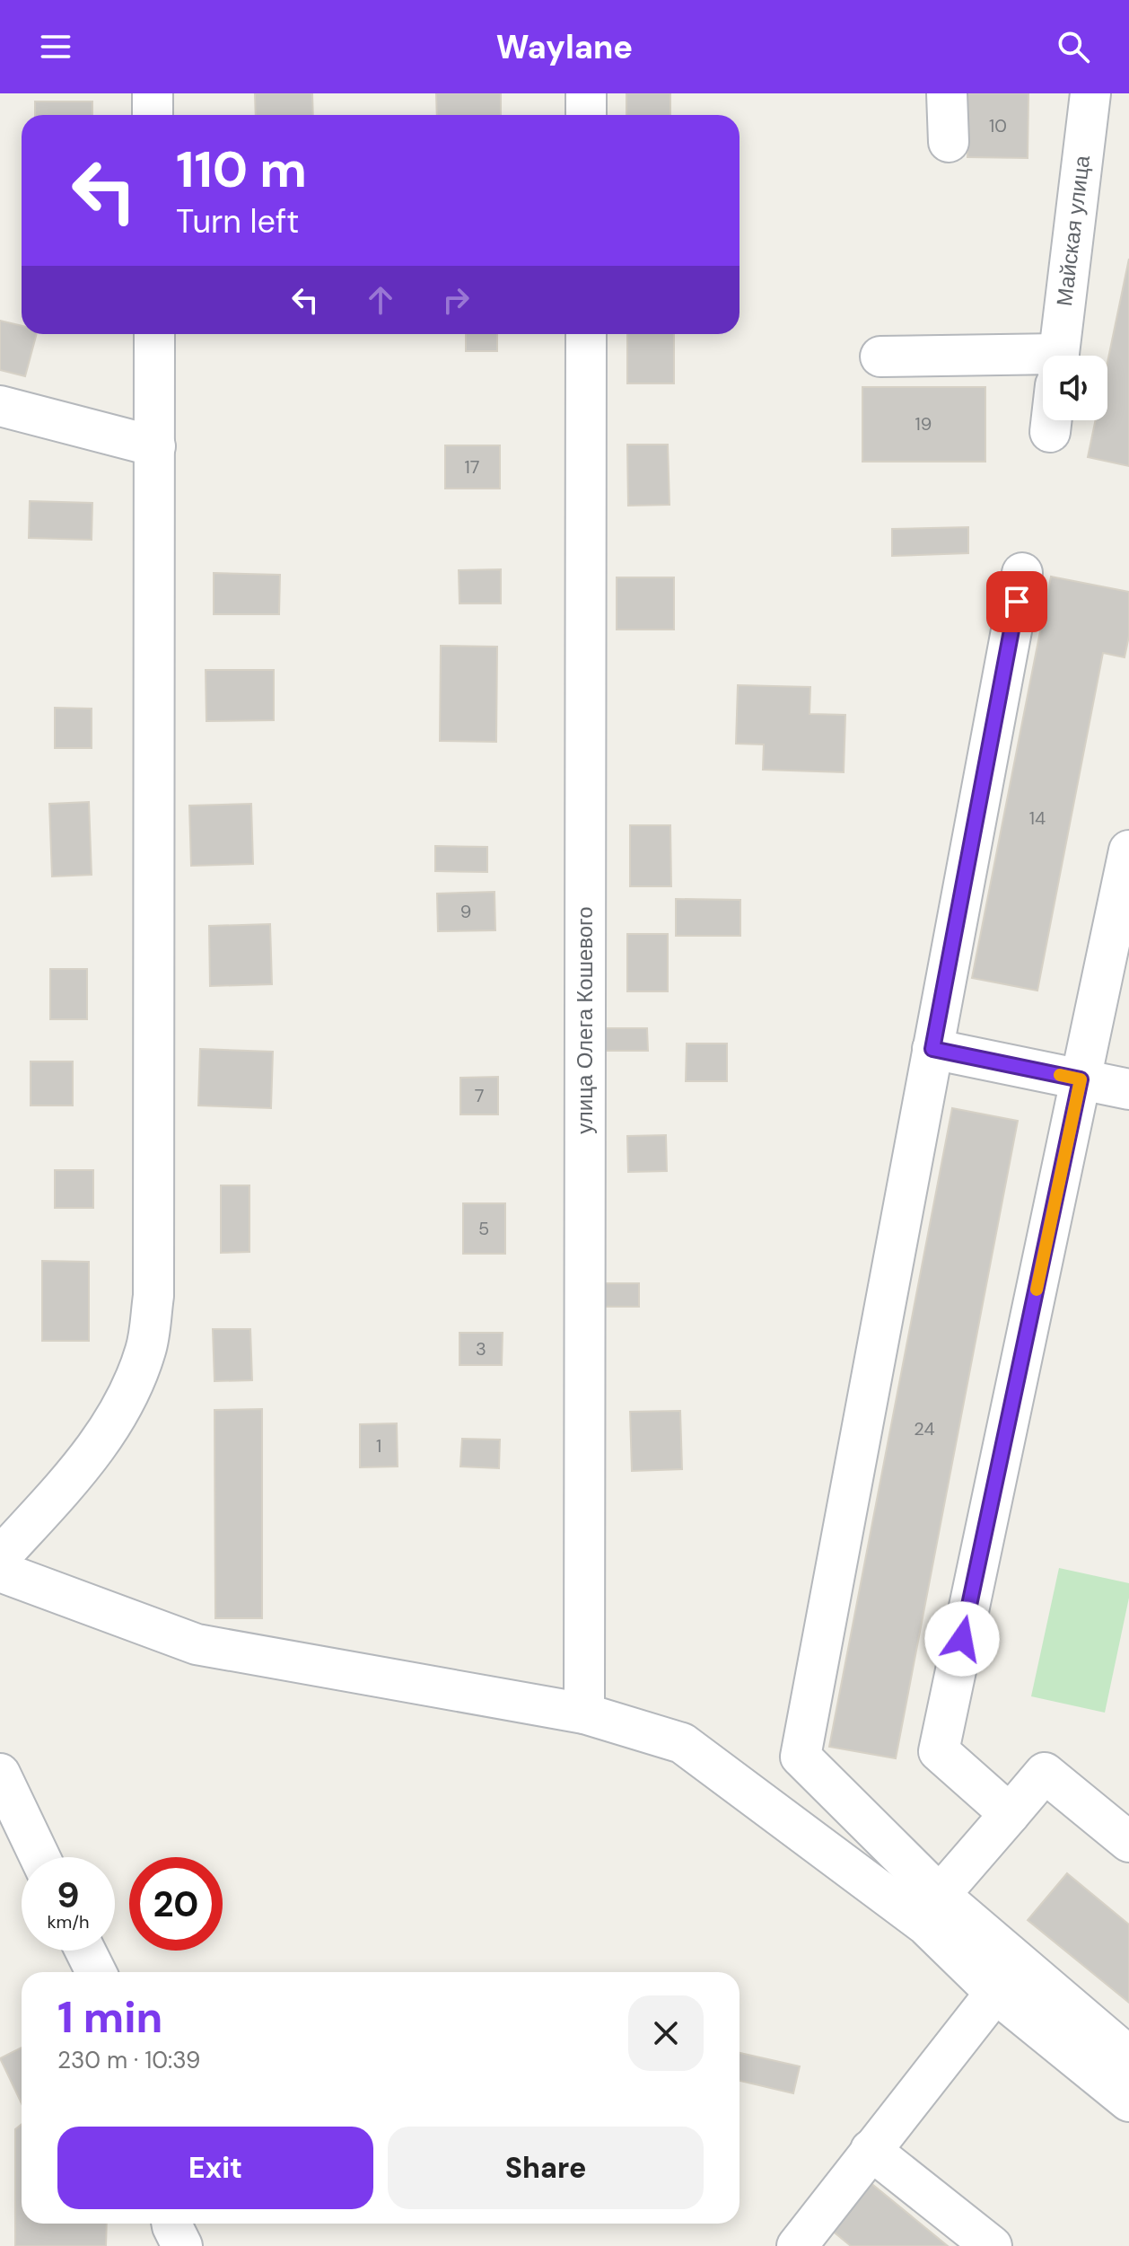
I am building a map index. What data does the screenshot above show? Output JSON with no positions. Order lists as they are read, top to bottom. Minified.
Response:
{"streets":{"street":["Майская улица","улица Олега Кошевого"]},"house_numbers":["10","19","17","14","9","7","5","3","24","1"],"page":{"header":"Waylane","turn":["110 m","Turn left"],"speed":"9 km/h","limit":"20","heading":["1 min","230 m · 10:39"],"buttons":["Exit","Share"]}}
